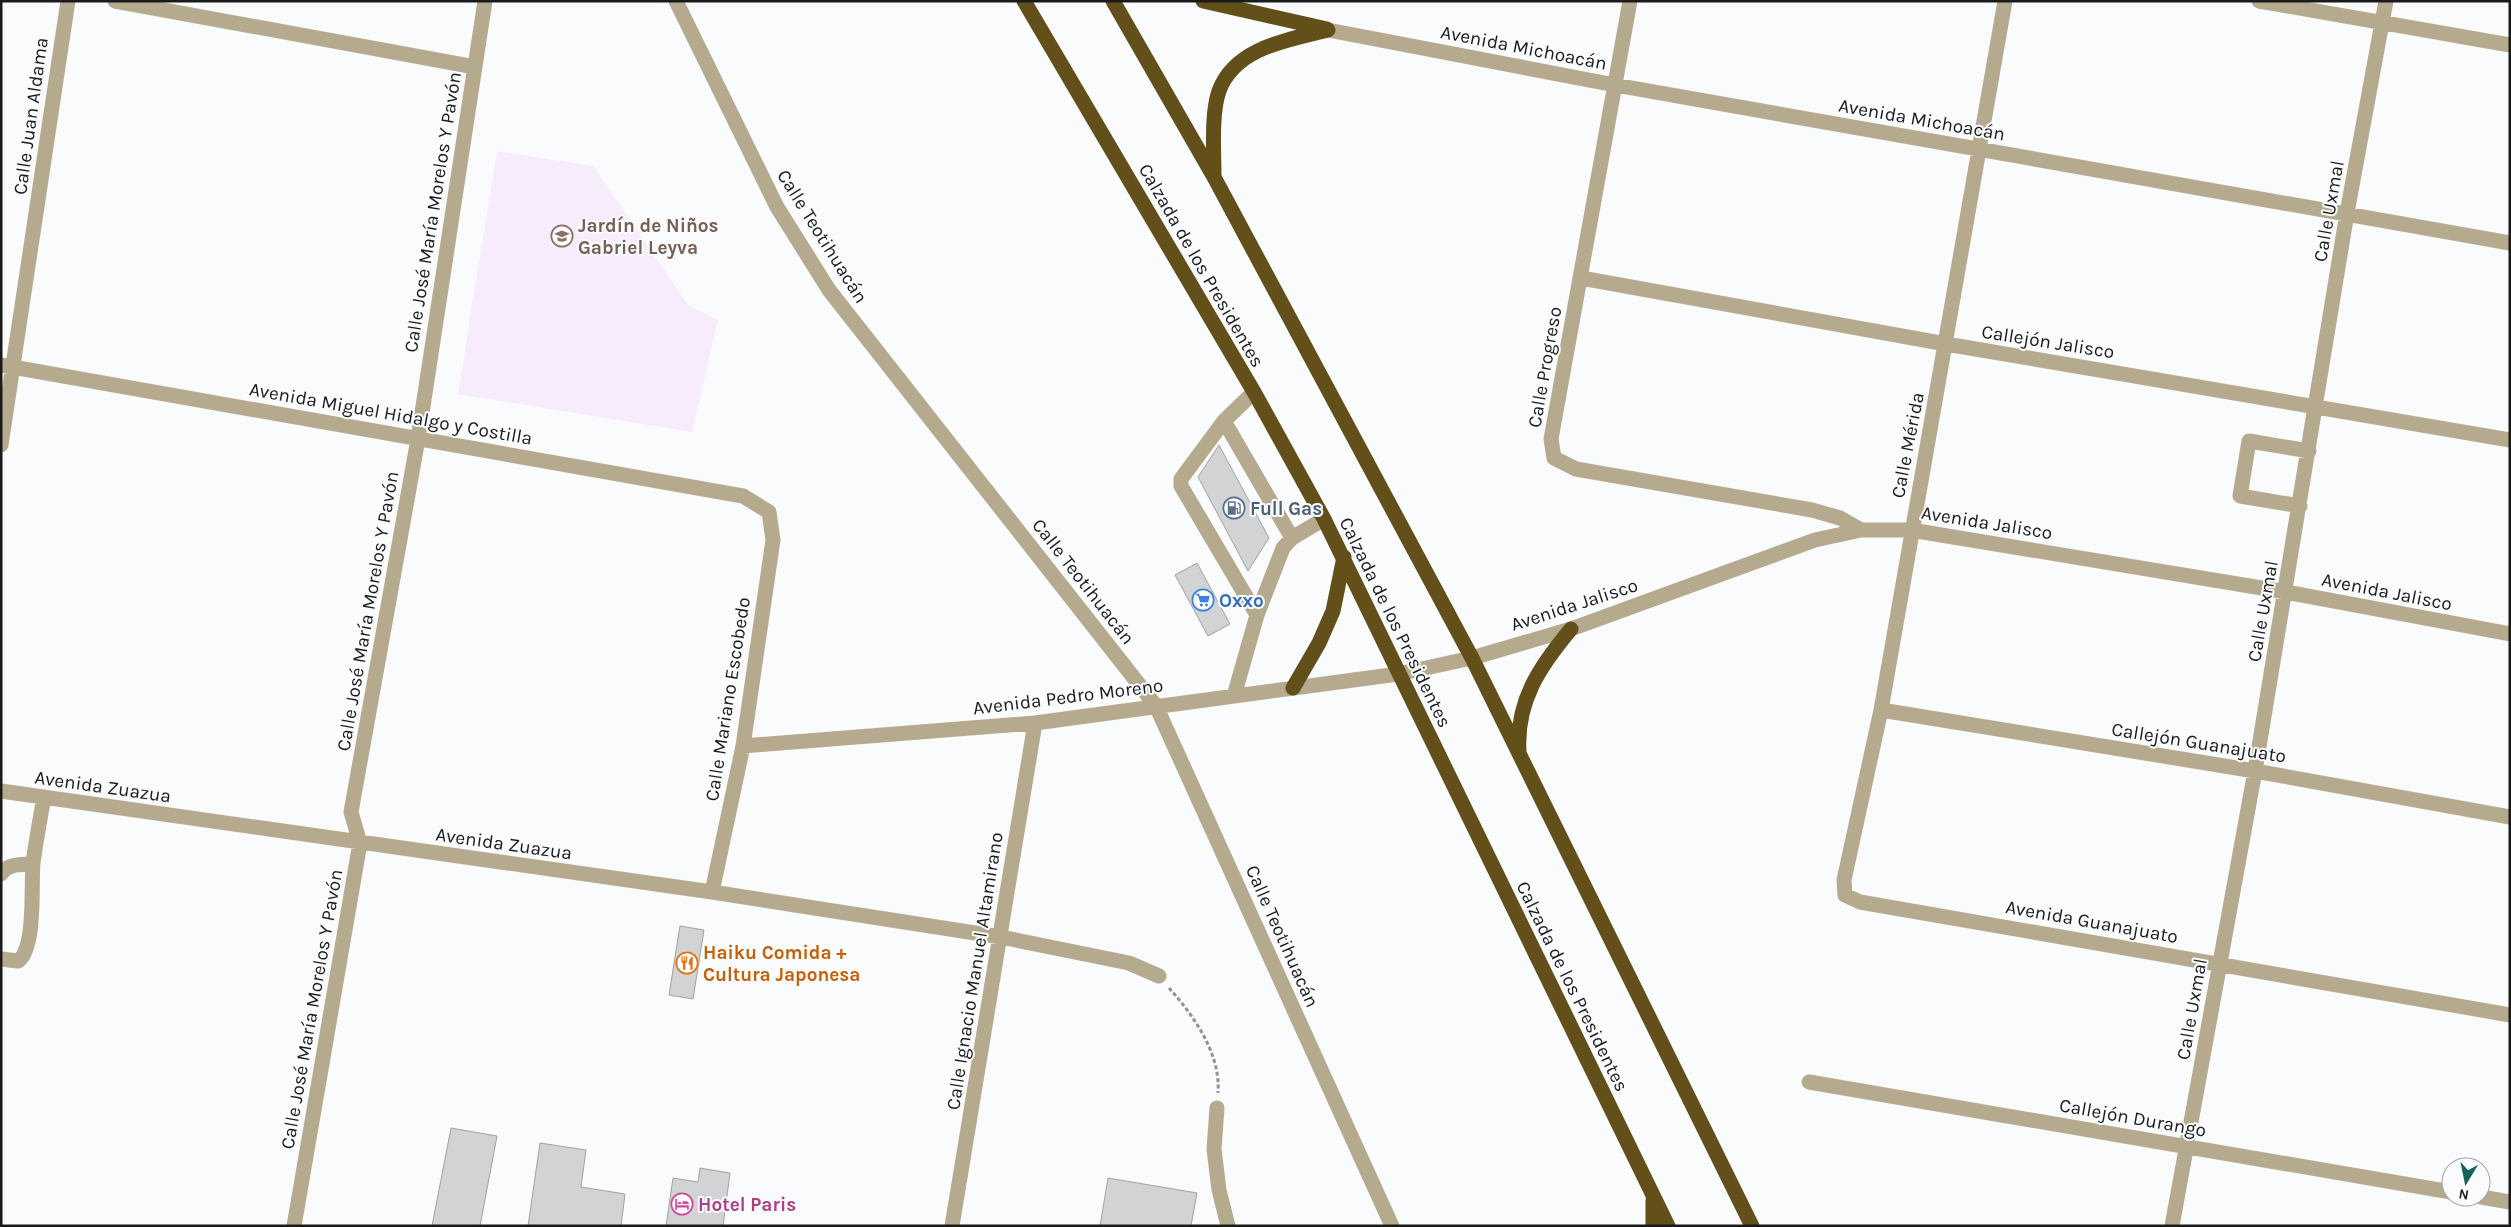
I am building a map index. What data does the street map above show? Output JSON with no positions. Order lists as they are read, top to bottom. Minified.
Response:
{"streets":{"highway":["Calzada de los Presidentes"],"street":["Avenida Michoacán","Calle Juan Aldama","Calle Uxmal","Calle José María Morelos Y Pavón","Calle Teotihuacán","Callejón Jalisco","Calle Progreso","Avenida Miguel Hidalgo y Costilla","Calle Mérida","Avenida Jalisco","Avenida Pedro Moreno","Calle Mariano Escobedo","Callejón Guanajuato","Avenida Zuazua","Avenida Guanajuato","Calle Ignacio Manuel Altamirano","Callejón Durango"]},"crossings":[["Avenida Michoacán","Calle Uxmal"],["Avenida Michoacán","Calle Progreso"],["Avenida Michoacán","Calle Mérida"],["Calle Juan Aldama","Avenida Miguel Hidalgo y Costilla"],["Calle Uxmal","Callejón Jalisco"],["Calle Uxmal","Avenida Jalisco"],["Calle Uxmal","Callejón Guanajuato"],["Calle Uxmal","Avenida Guanajuato"],["Calle Uxmal","Callejón Durango"],["Calle José María Morelos Y Pavón","Avenida Miguel Hidalgo y Costilla"],["Calle José María Morelos Y Pavón","Avenida Zuazua"],["Calle Teotihuacán","Avenida Pedro Moreno"],["Calzada de los Presidentes","Avenida Jalisco"],["Calzada de los Presidentes","Avenida Pedro Moreno"],["Callejón Jalisco","Calle Progreso"],["Callejón Jalisco","Calle Mérida"],["Calle Progreso","Avenida Jalisco"],["Avenida Miguel Hidalgo y Costilla","Calle Mariano Escobedo"],["Calle Mérida","Avenida Jalisco"],["Calle Mérida","Callejón Guanajuato"],["Calle Mérida","Avenida Guanajuato"],["Avenida Jalisco","Avenida Pedro Moreno"],["Avenida Pedro Moreno","Calle Mariano Escobedo"],["Avenida Pedro Moreno","Calle Ignacio Manuel Altamirano"],["Calle Mariano Escobedo","Avenida Zuazua"],["Avenida Zuazua","Calle Ignacio Manuel Altamirano"]],"places":{"school or university":["Jardín de Niños Gabriel Leyva"],"fuel station":["Full Gas"],"supermarket":["Oxxo"],"restaurant":["Haiku Comida + Cultura Japonesa"],"hotel":["Hotel Paris"]},"north":"bottom"}
